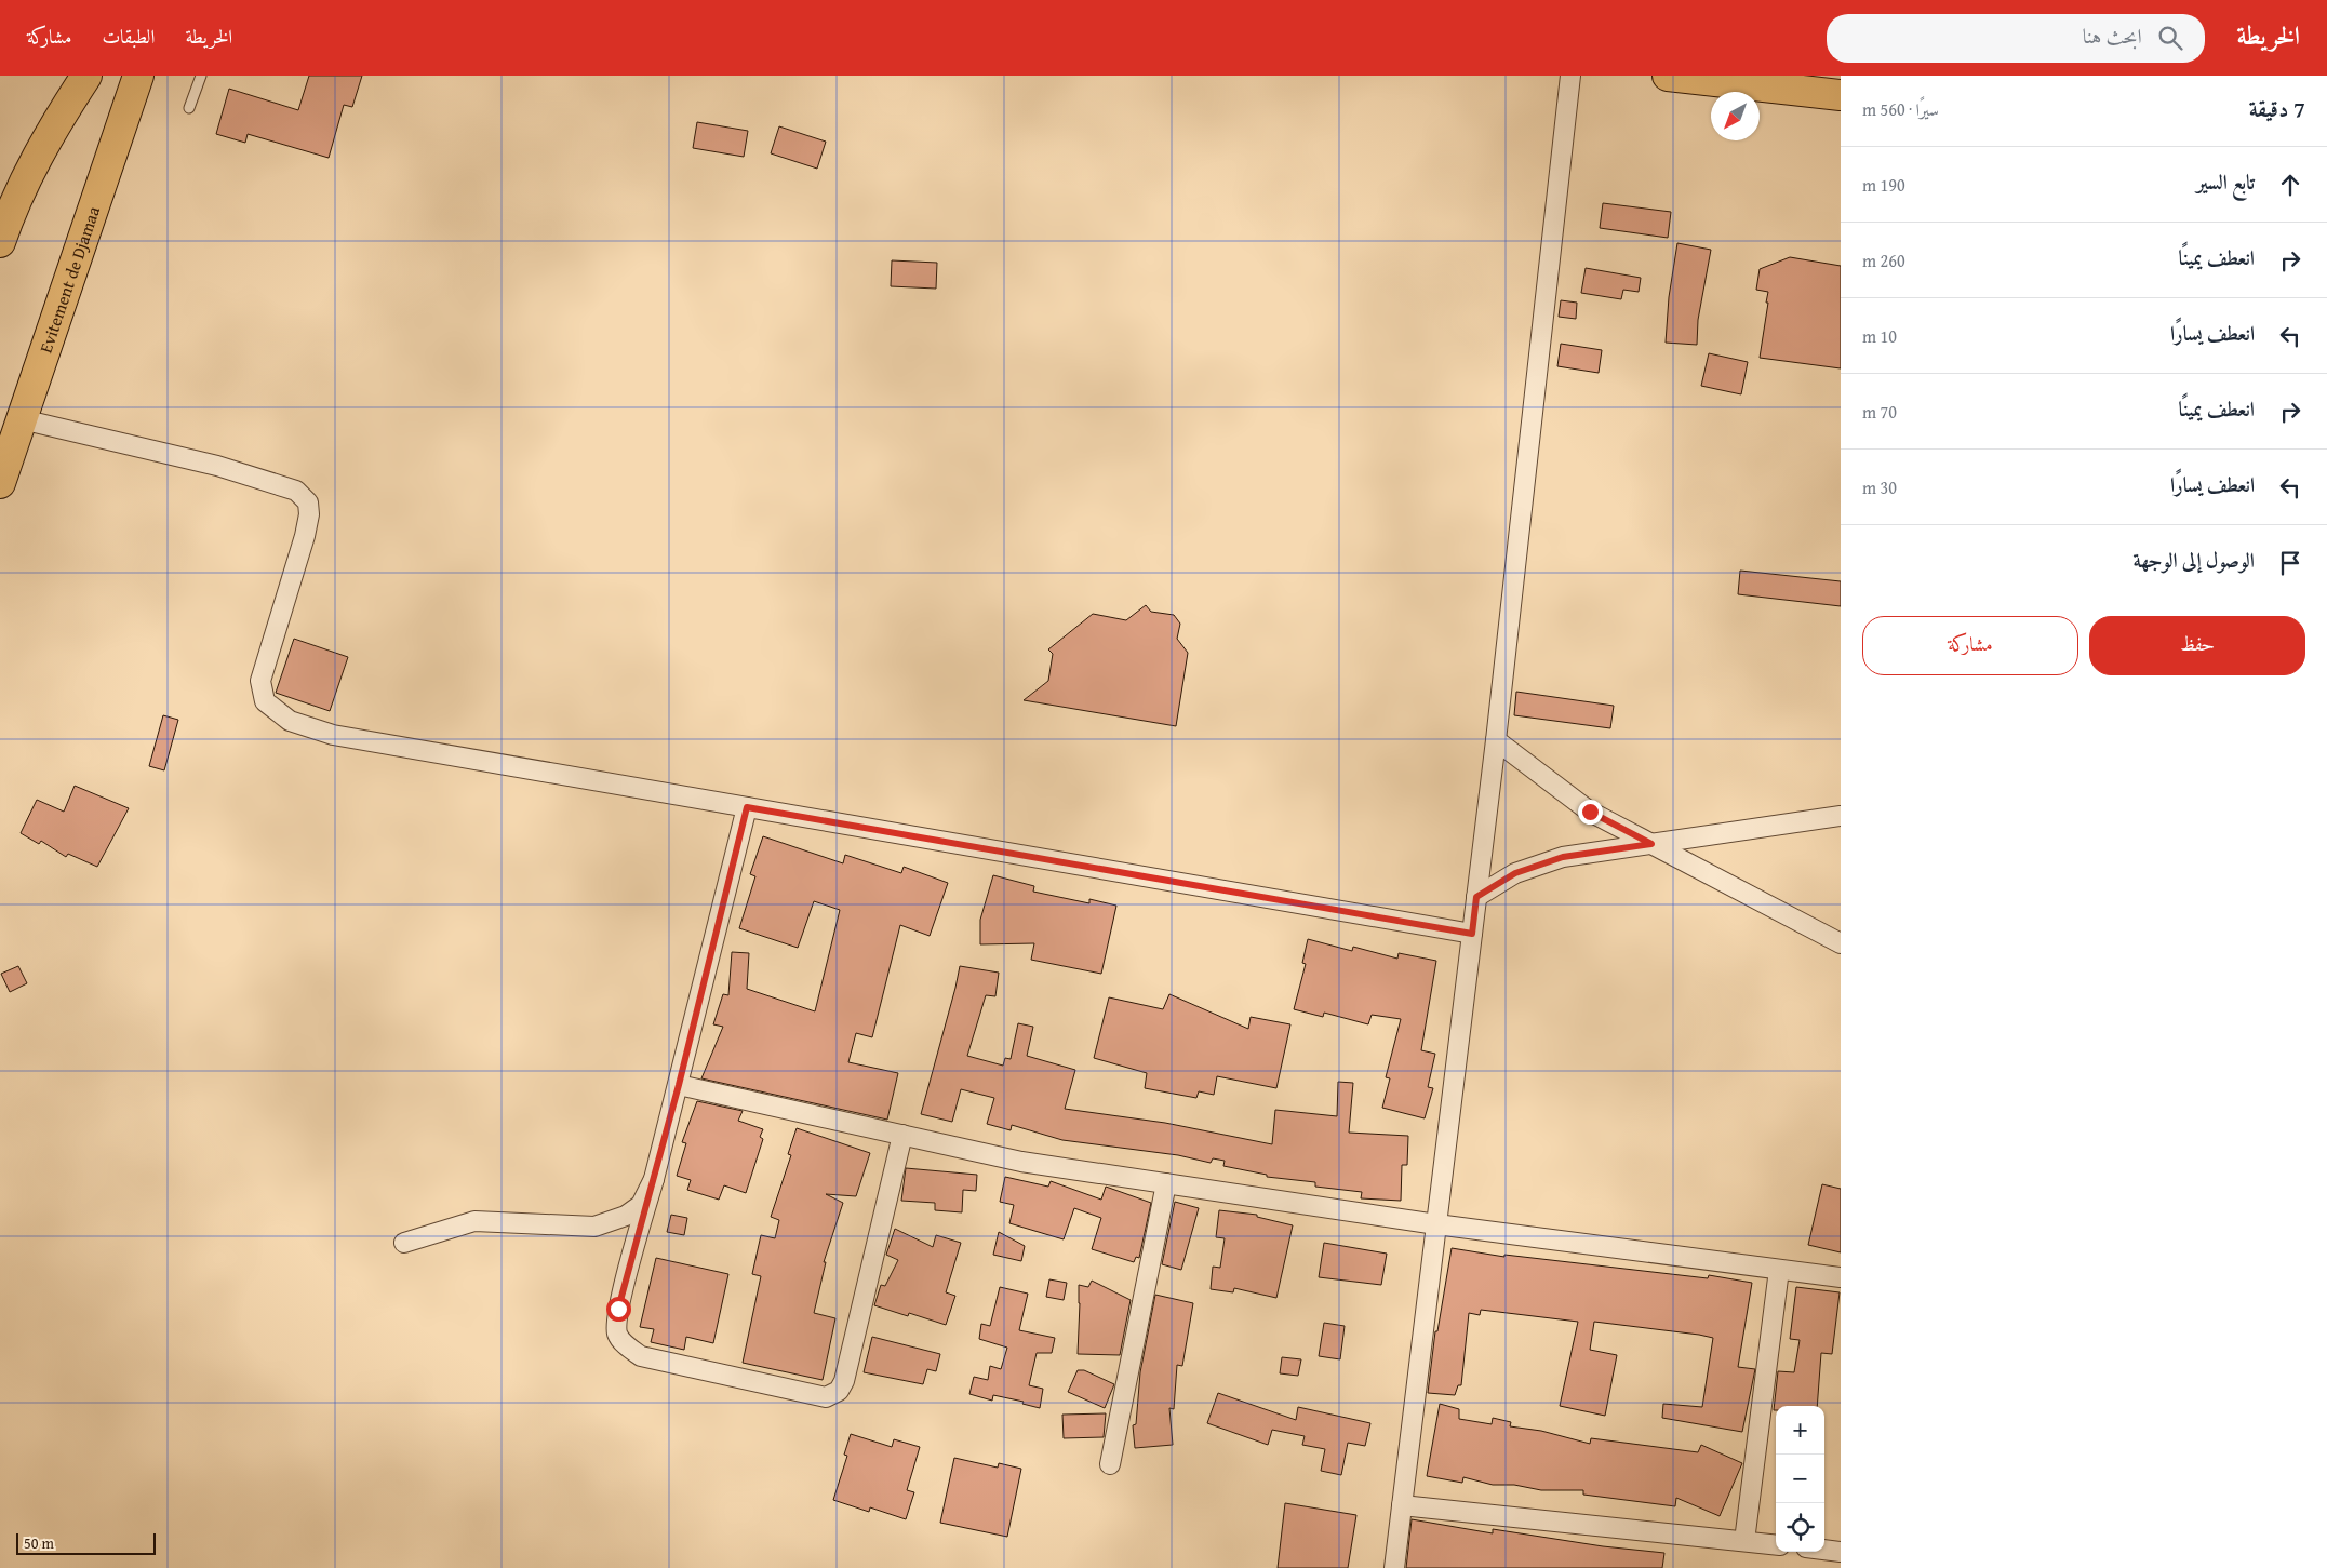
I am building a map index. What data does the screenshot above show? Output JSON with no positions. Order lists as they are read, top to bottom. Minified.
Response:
{"streets":{"main road":["Evitement de Djamaa"]},"scale_bar":"50 m","north":"bottom left","page":{"header":"الخريطة","search":"ابحث هنا","nav":["الخريطة","الطبقات","مشاركة"],"heading":["7 دقيقة","سيرًا · 560 m"],"list":[["تابع السير","190 m"],["انعطف يمينًا","260 m"],["انعطف يسارًا","10 m"],["انعطف يمينًا","70 m"],["انعطف يسارًا","30 m"],"الوصول إلى الوجهة"],"buttons":["حفظ","مشاركة"],"map_buttons":["+","−"],"scale":"50 m"}}
